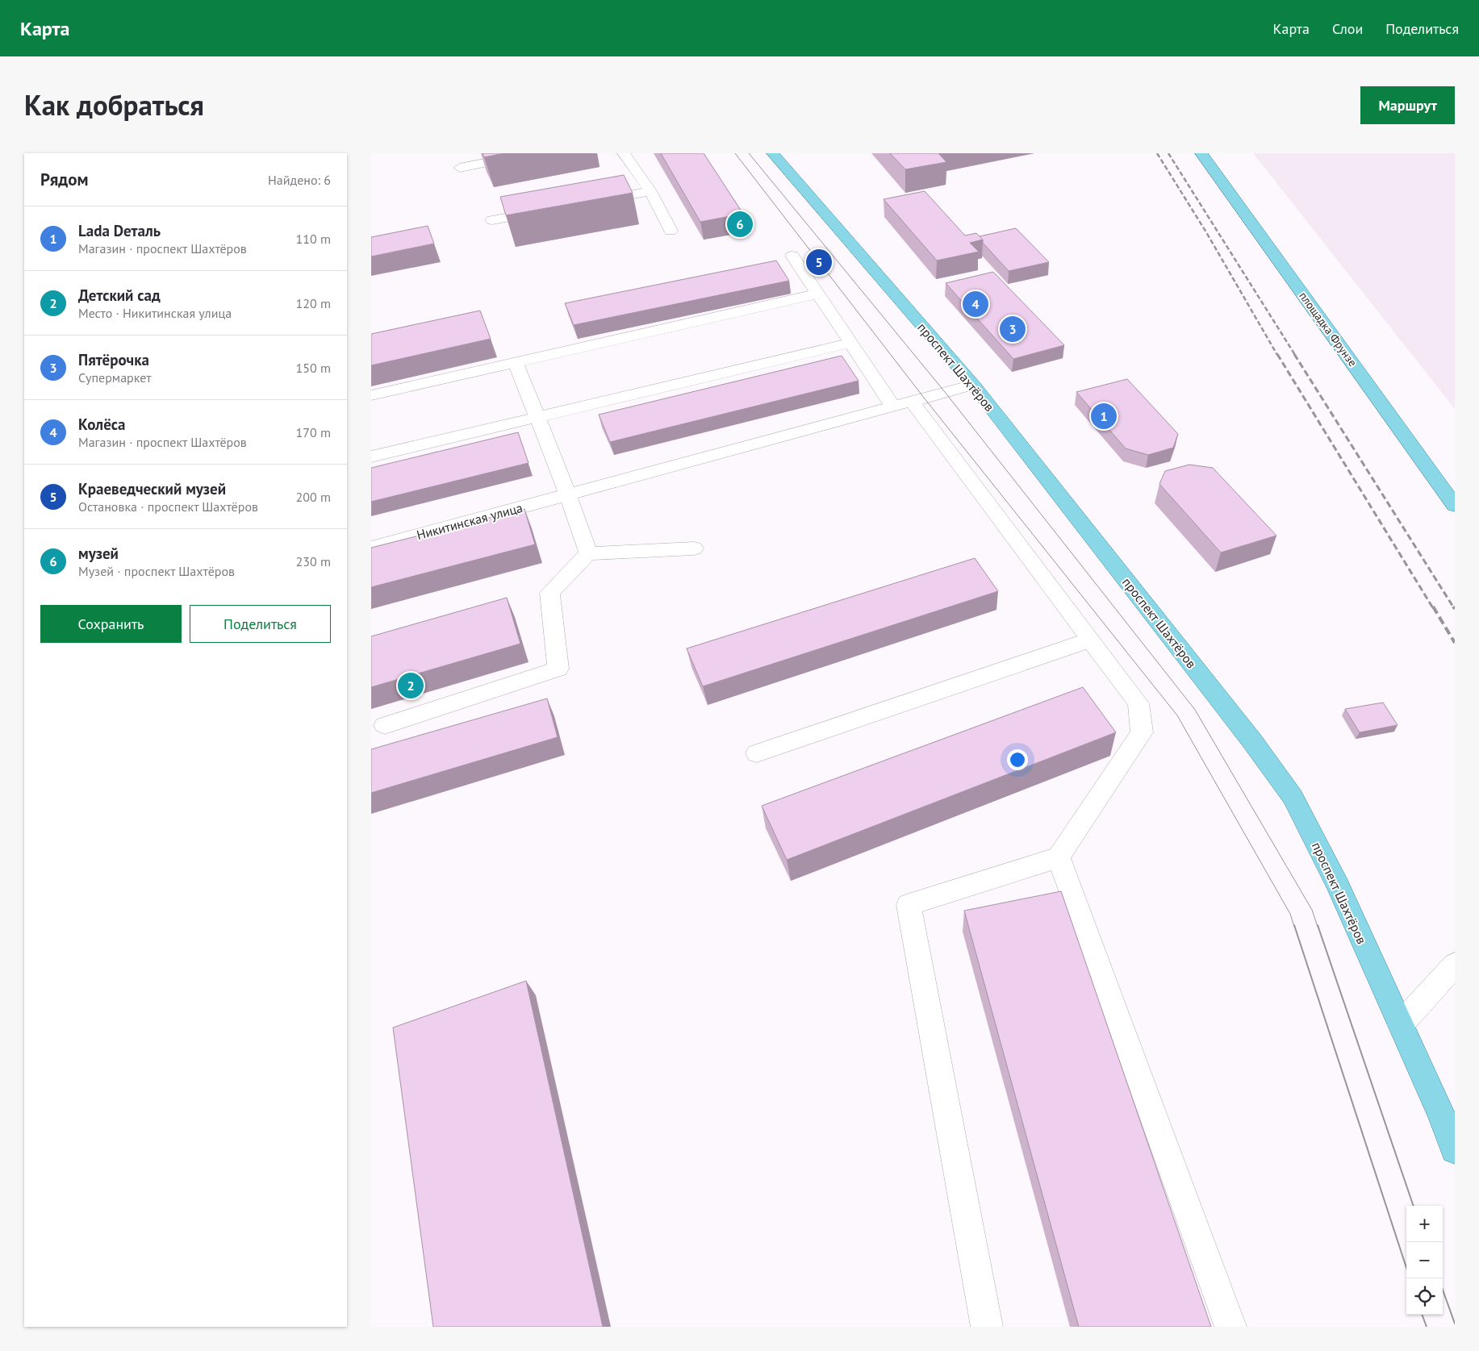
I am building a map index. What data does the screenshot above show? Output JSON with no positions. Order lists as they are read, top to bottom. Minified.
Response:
{"streets":{"main road":["площадка Фрунзе","проспект Шахтёров"],"street":["Никитинская улица"]},"crossings":[["проспект Шахтёров","Никитинская улица"]],"page":{"header":"Карта","nav":["Карта","Слои","Поделиться"],"title":"Как добраться","buttons":["Маршрут",["Сохранить","Поделиться"]],"heading":["Рядом","Найдено: 6"],"list":[{"mark":"1","name":"Lada Dеталь","note":"Магазин · проспект Шахтёров","value":"110 m"},{"mark":"2","name":"Детский сад","note":"Место · Никитинская улица","value":"120 m"},{"mark":"3","name":"Пятёрочка","note":"Супермаркет","value":"150 m"},{"mark":"4","name":"Колёса","note":"Магазин · проспект Шахтёров","value":"170 m"},{"mark":"5","name":"Краеведческий музей","note":"Остановка · проспект Шахтёров","value":"200 m"},{"mark":"6","name":"музей","note":"Музей · проспект Шахтёров","value":"230 m"}],"pins":["6","5","4","3","1","2"],"map_buttons":["+","−"]}}
